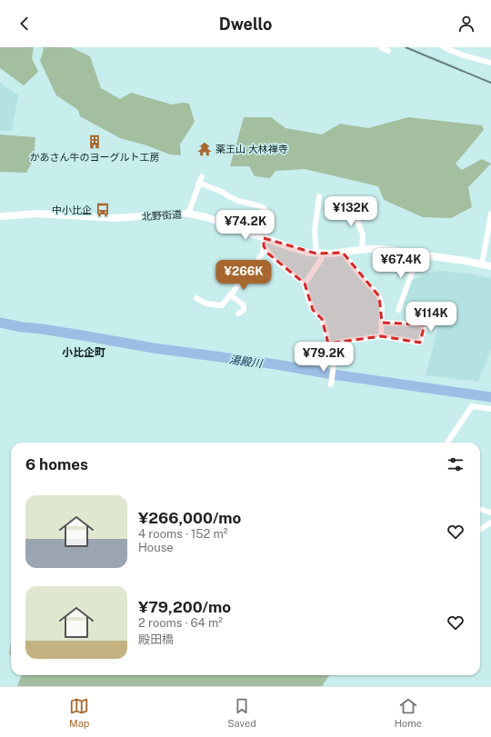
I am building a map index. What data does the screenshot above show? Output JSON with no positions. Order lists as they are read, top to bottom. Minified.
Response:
{"streets":{"main road":["北野街道"]},"districts":["小比企町"],"water":["湯殿川"],"places":{"building":["かあさん牛のヨーグルト工房"],"temple":["薬王山 大林禅寺"],"bus stop":["中小比企"]},"page":{"header":"Dwello","price":["¥132K","¥74.2K","¥67.4K","¥266K","¥114K","¥79.2K"],"heading":"6 homes","list":[{"name":"¥266,000/mo","note":"4 rooms · 152 m² · House"},{"name":"¥79,200/mo","note":"2 rooms · 64 m² · 殿田橋"}],"tabs":["Map","Saved","Home"]}}
